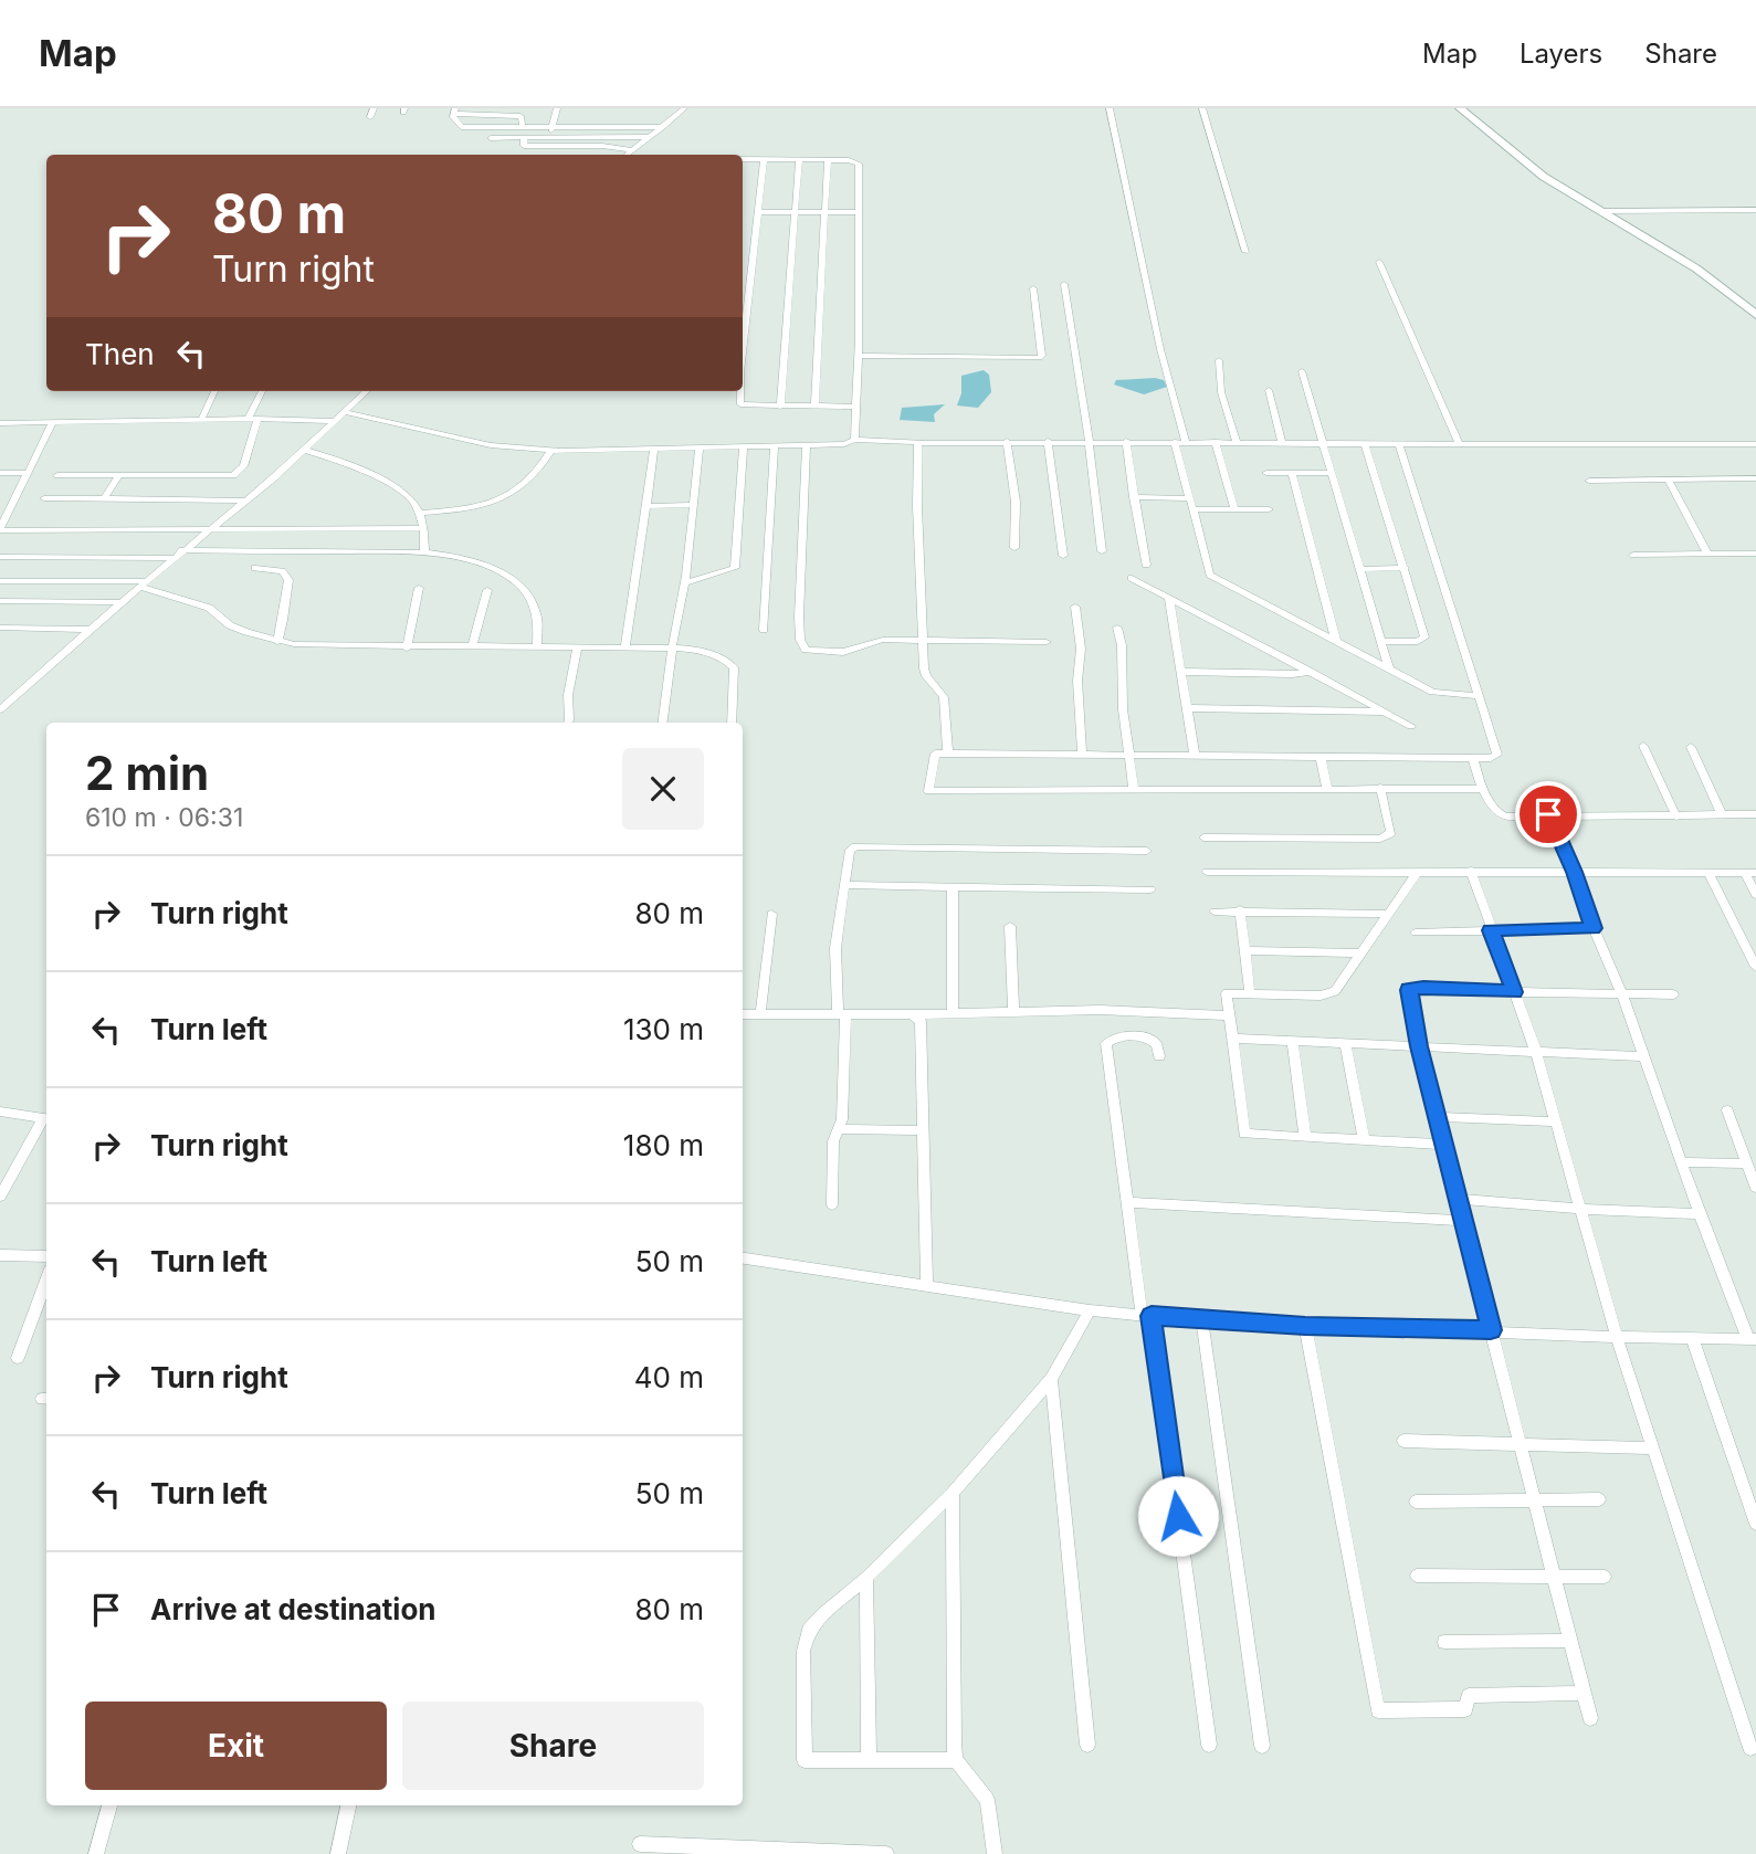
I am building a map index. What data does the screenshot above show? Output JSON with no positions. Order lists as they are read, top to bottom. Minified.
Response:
{"page":{"header":"Map","nav":["Map","Layers","Share"],"turn":["80 m","Turn right"],"then":"Then","heading":["2 min","610 m · 06:31"],"list":[{"name":"Turn right","value":"80 m"},{"name":"Turn left","value":"130 m"},{"name":"Turn right","value":"180 m"},{"name":"Turn left","value":"50 m"},{"name":"Turn right","value":"40 m"},{"name":"Turn left","value":"50 m"},{"name":"Arrive at destination","value":"80 m"}],"buttons":["Exit","Share"]}}
